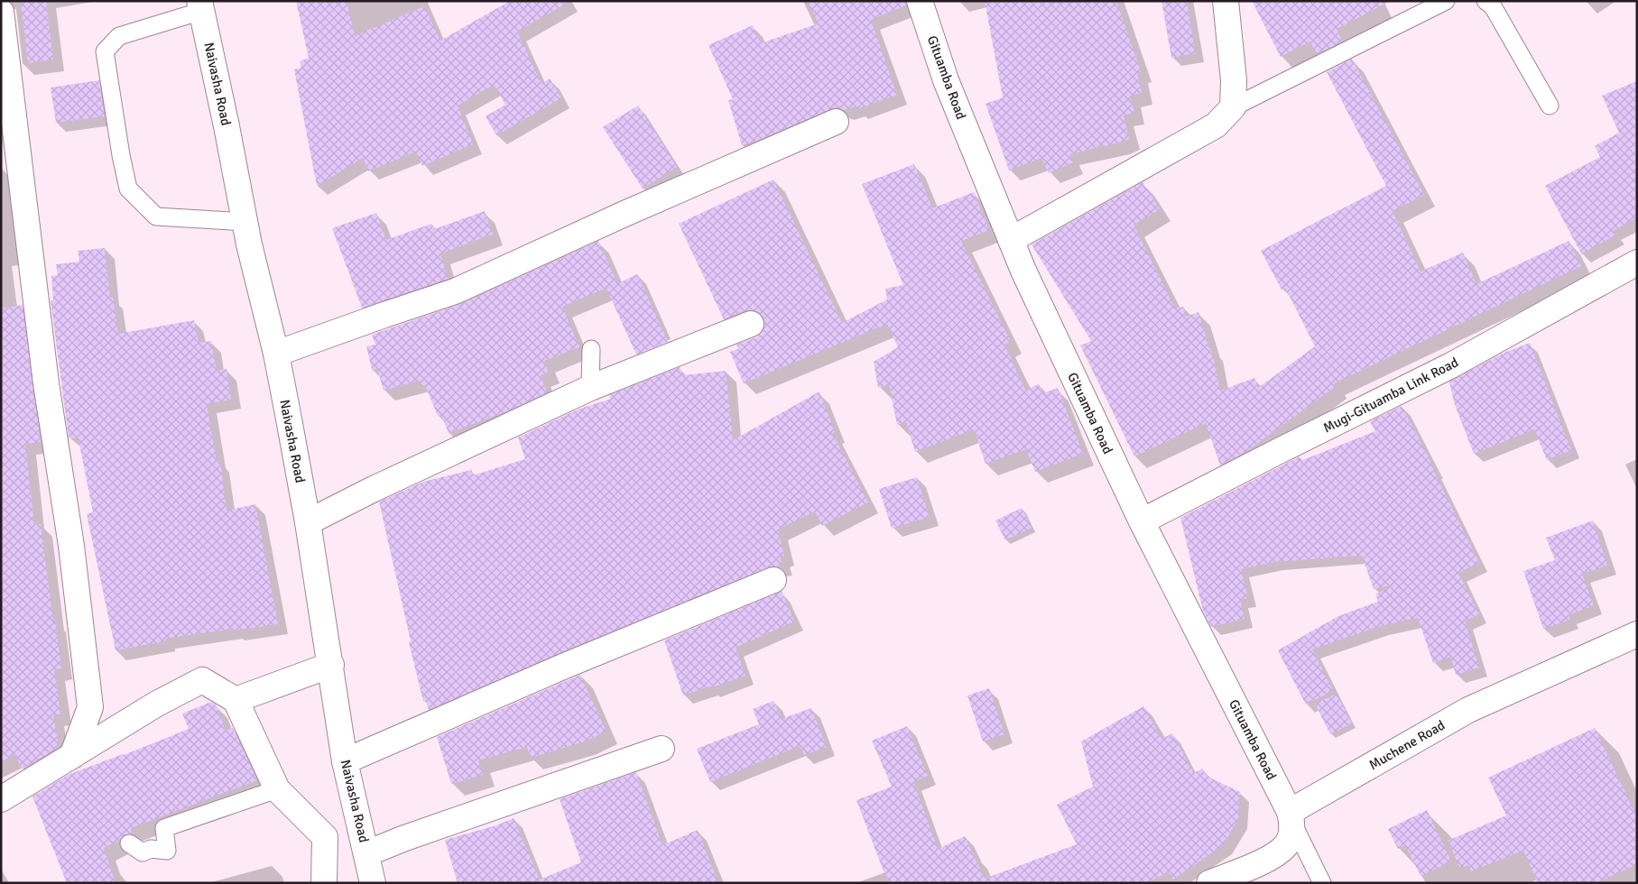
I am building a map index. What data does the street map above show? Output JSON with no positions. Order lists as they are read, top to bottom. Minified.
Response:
{"streets":{"street":["Gituamba Road","Naivasha Road","Mugi-Gituamba Link Road","Muchene Road"]},"crossings":[["Gituamba Road","Mugi-Gituamba Link Road"],["Gituamba Road","Muchene Road"]]}
